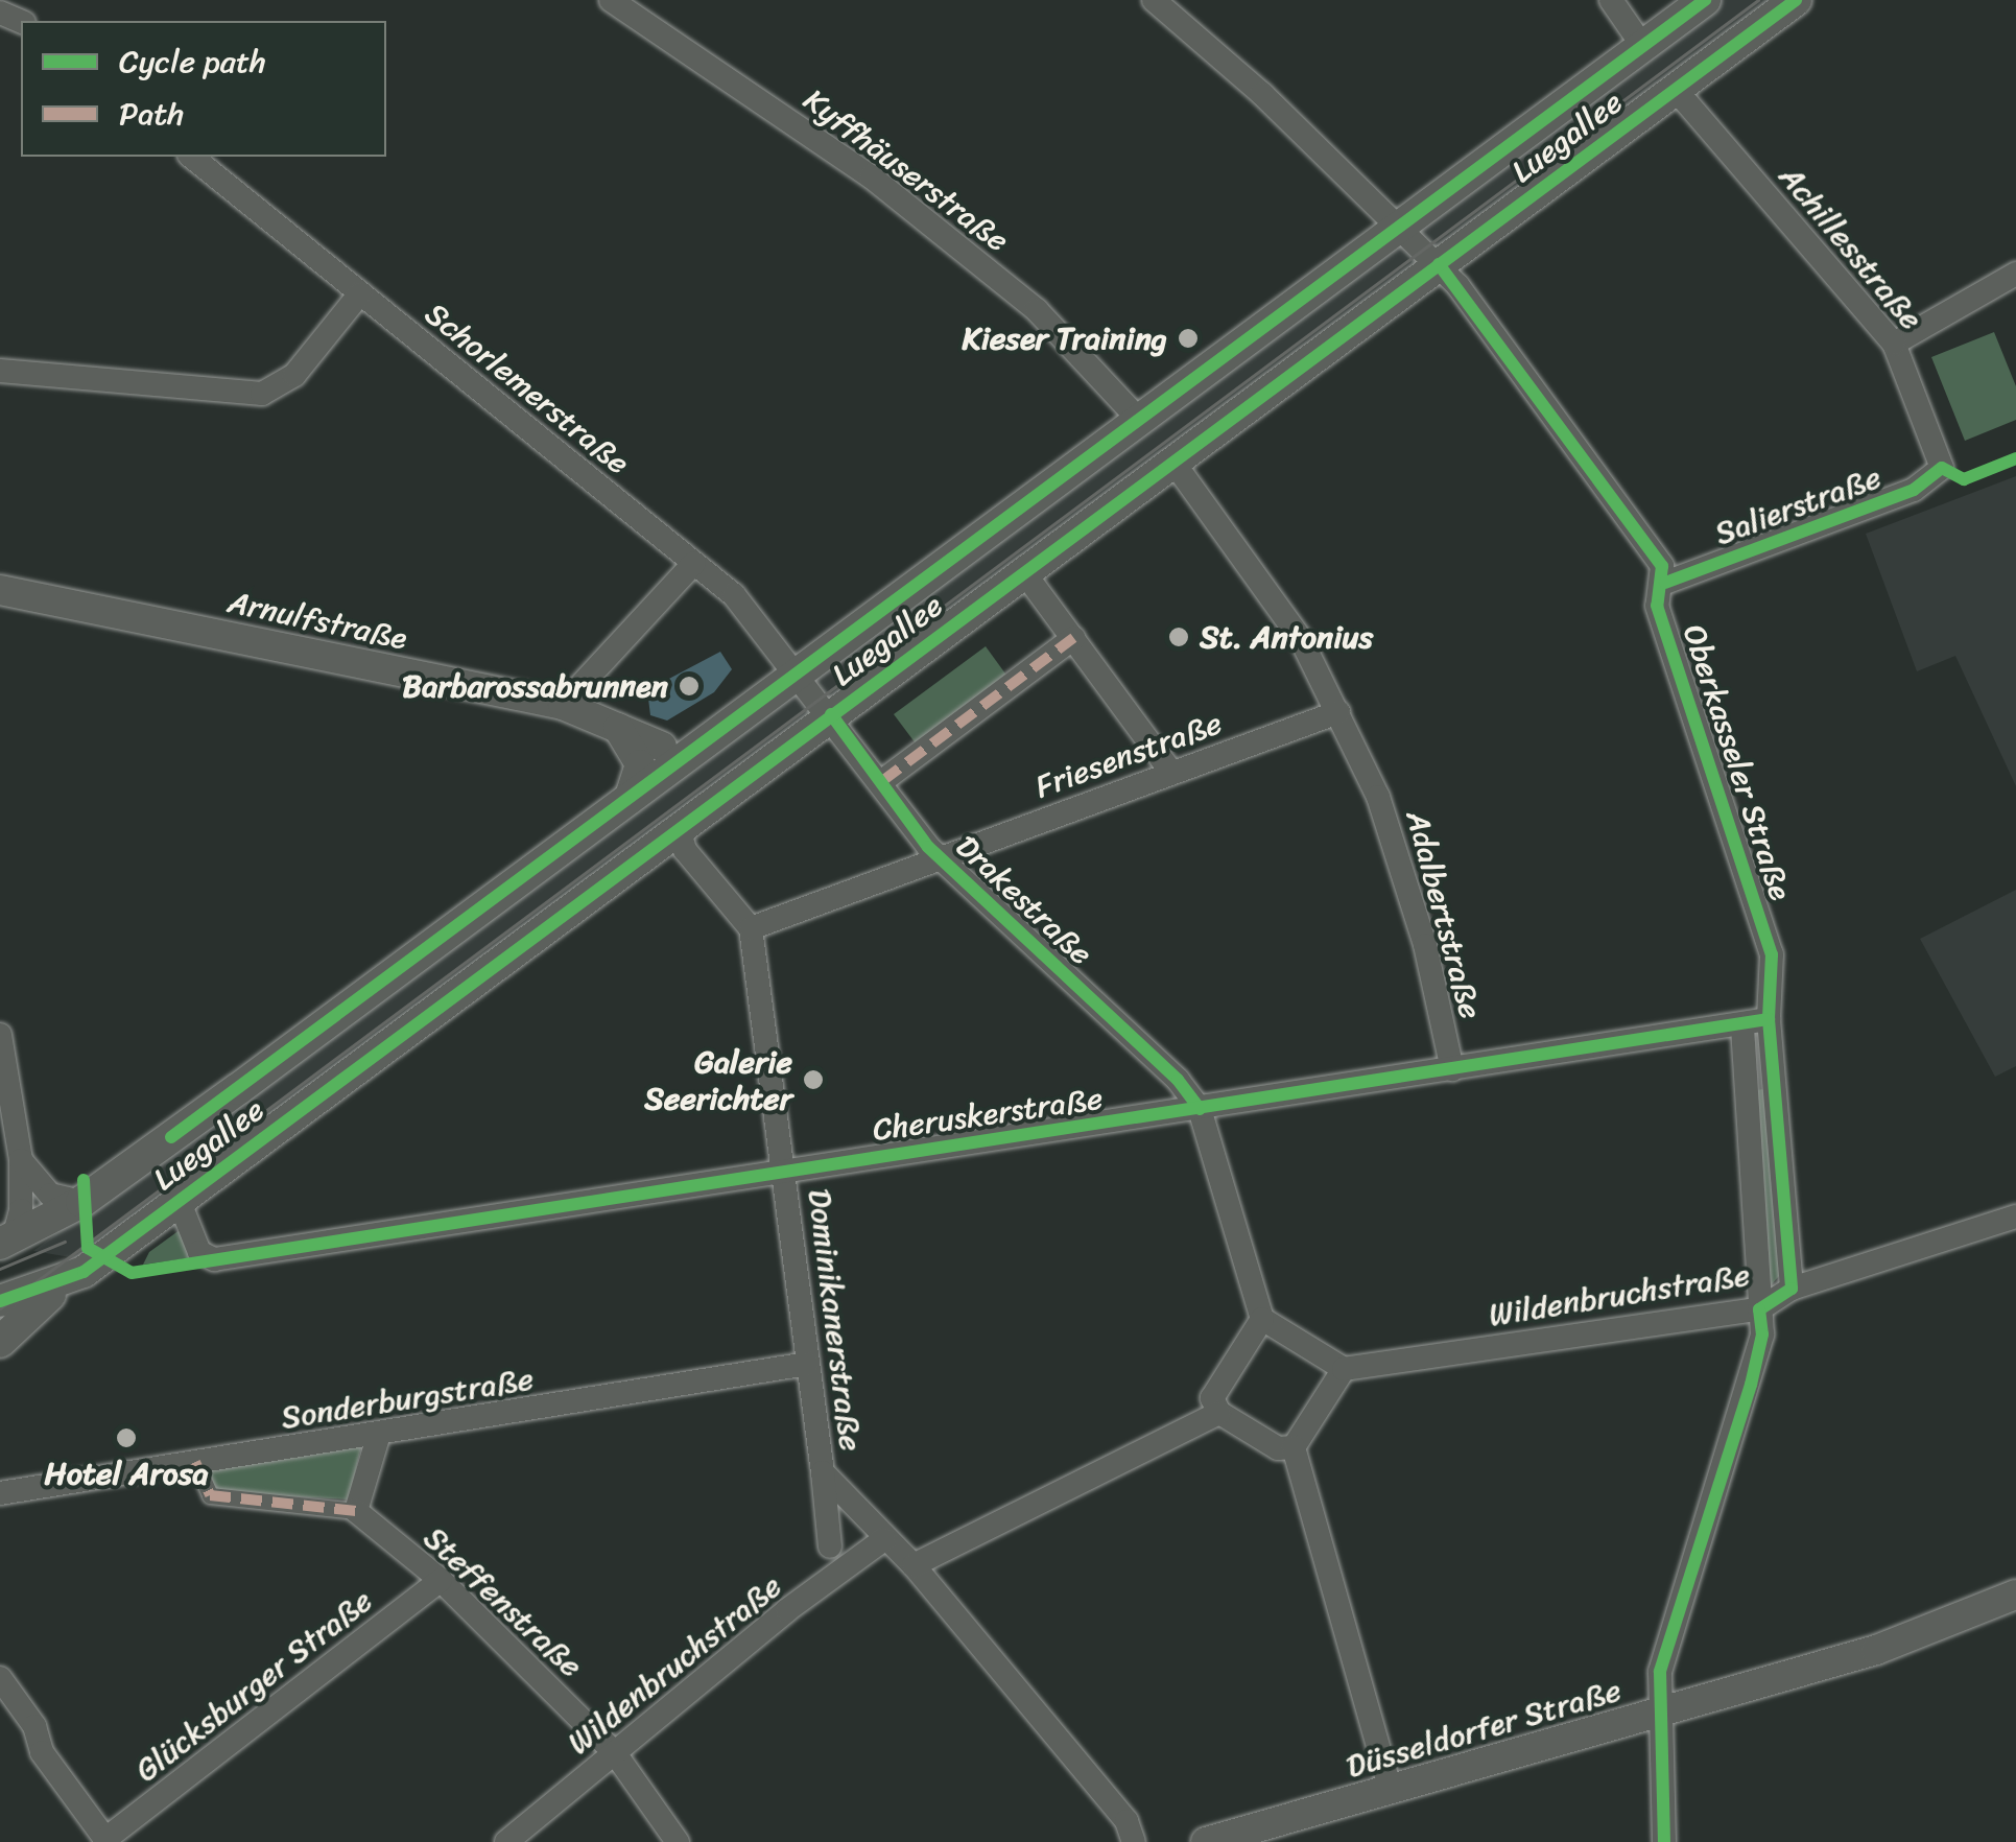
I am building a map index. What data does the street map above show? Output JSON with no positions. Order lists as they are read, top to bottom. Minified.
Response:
{"streets":{"main road":["Luegallee"],"street":["Kyffhäuserstraße","Achillesstraße","Schorlemerstraße","Salierstraße","Arnulfstraße","Friesenstraße","Oberkasseler Straße","Drakestraße","Adalbertstraße","Cheruskerstraße","Wildenbruchstraße","Dominikanerstraße","Sonderburgstraße","Steffenstraße","Glücksburger Straße","Düsseldorfer Straße"]},"crossings":[["Luegallee","Kyffhäuserstraße"],["Luegallee","Achillesstraße"],["Luegallee","Schorlemerstraße"],["Luegallee","Oberkasseler Straße"],["Luegallee","Drakestraße"],["Luegallee","Adalbertstraße"],["Luegallee","Cheruskerstraße"],["Achillesstraße","Salierstraße"],["Schorlemerstraße","Drakestraße"],["Salierstraße","Oberkasseler Straße"],["Friesenstraße","Drakestraße"],["Friesenstraße","Adalbertstraße"],["Friesenstraße","Dominikanerstraße"],["Oberkasseler Straße","Cheruskerstraße"],["Oberkasseler Straße","Wildenbruchstraße"],["Drakestraße","Cheruskerstraße"],["Adalbertstraße","Cheruskerstraße"],["Cheruskerstraße","Dominikanerstraße"],["Wildenbruchstraße","Dominikanerstraße"],["Wildenbruchstraße","Steffenstraße"],["Dominikanerstraße","Sonderburgstraße"],["Steffenstraße","Glücksburger Straße"]],"places":["Kieser Training","St. Antonius","Barbarossabrunnen","Galerie Seerichter","Hotel Arosa"],"legend":["Cycle path","Path"]}
